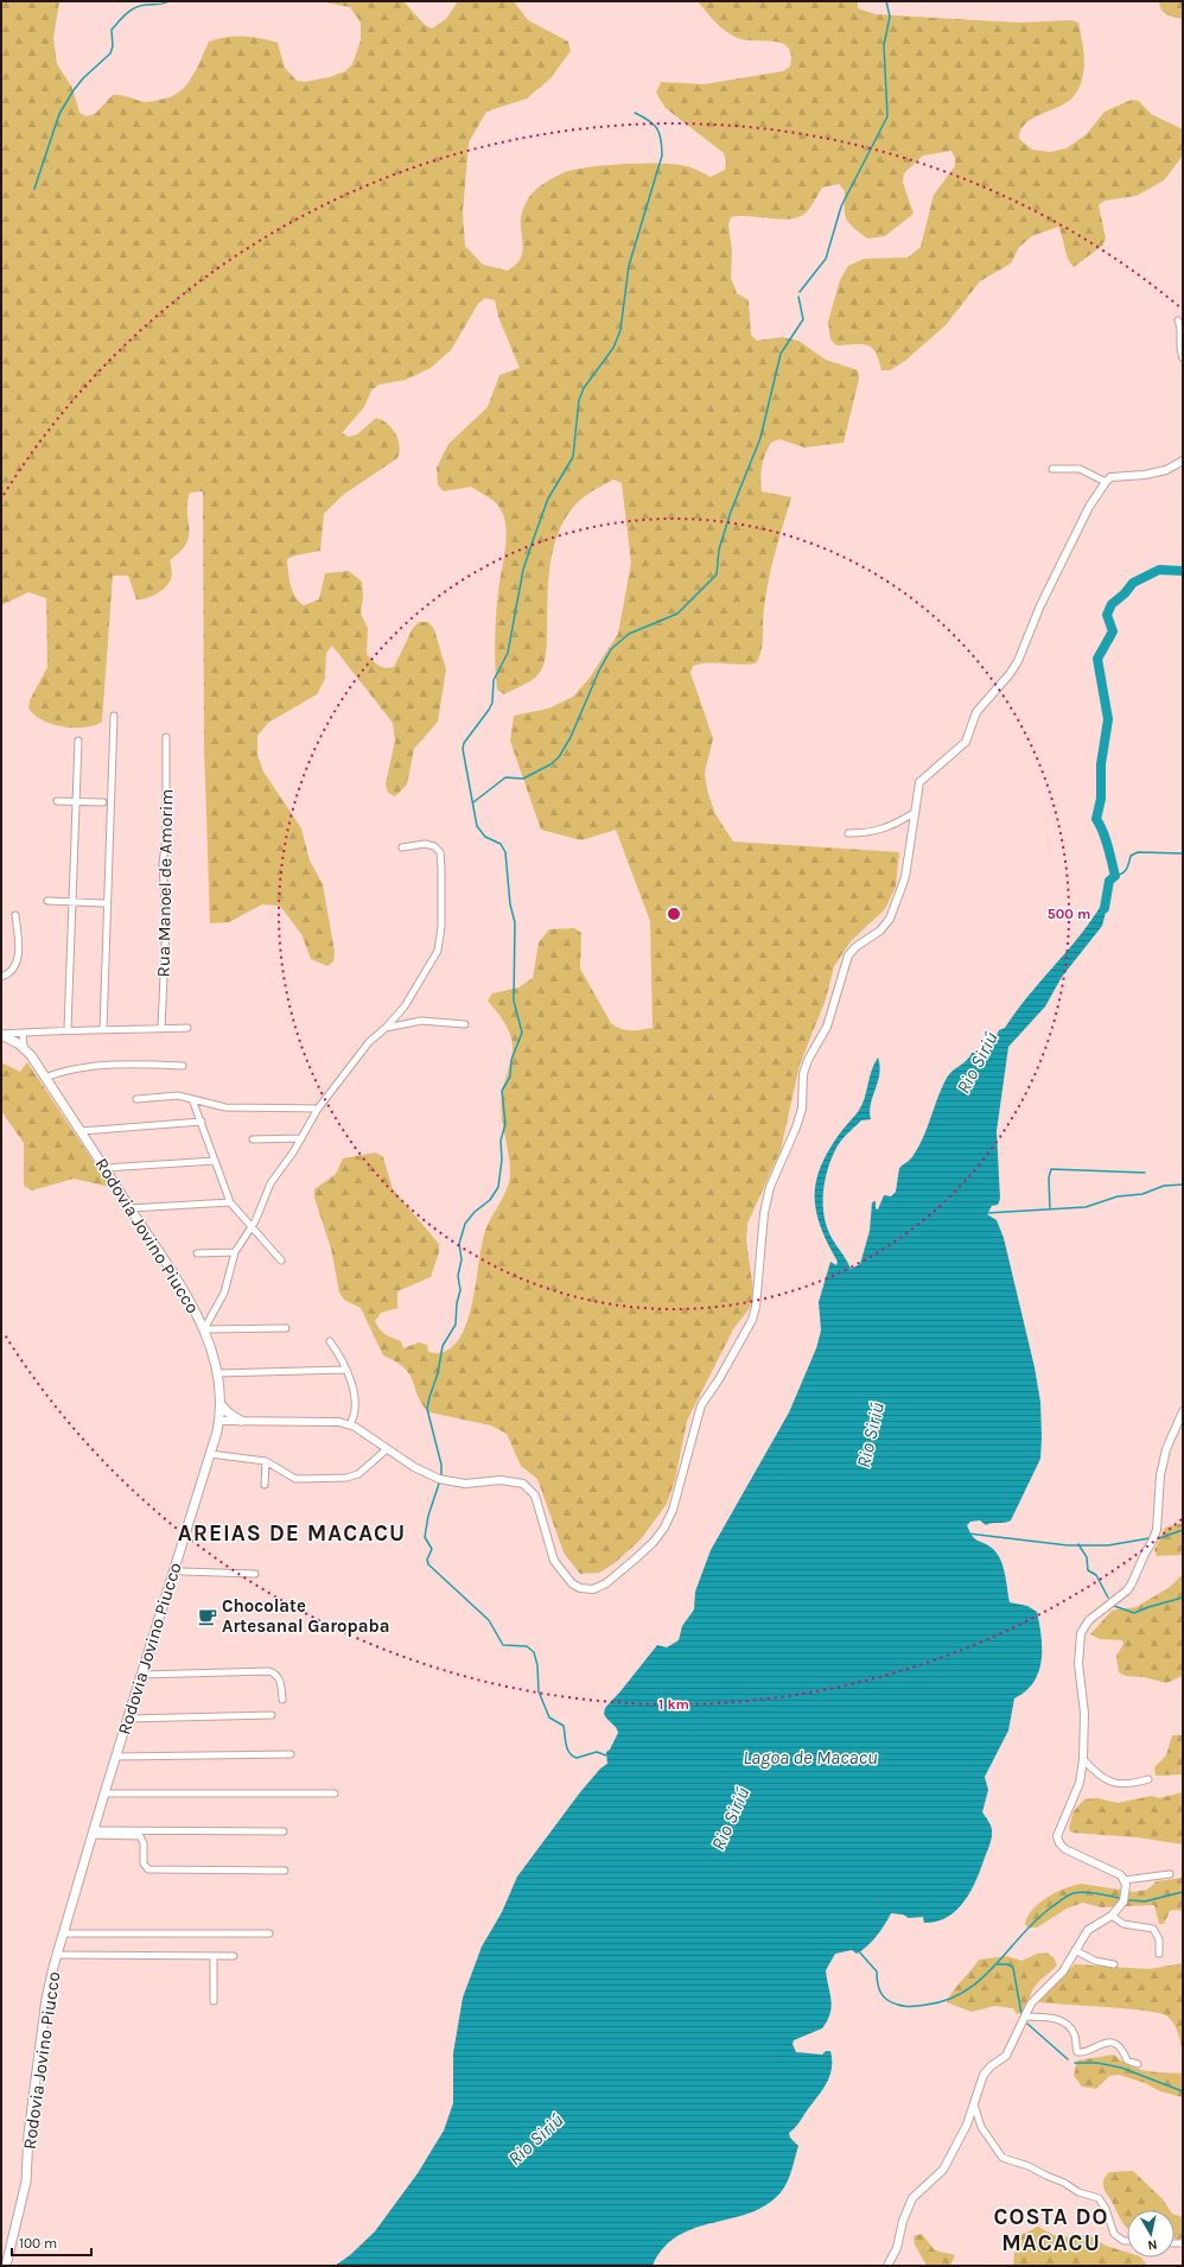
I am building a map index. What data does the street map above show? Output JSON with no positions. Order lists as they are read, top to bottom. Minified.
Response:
{"streets":{"main road":["Rodovia Jovino Piucco"],"street":["Rua Manoel de Amorim"]},"districts":["AREIAS DE MACACU","COSTA DO MACACU"],"water":["Rio Siriú","Lagoa de Macacu"],"places":{"cafe":["Chocolate Artesanal Garopaba"]},"scale_bar":"100 m","north":"bottom","rings":["500 m","1 km"]}
